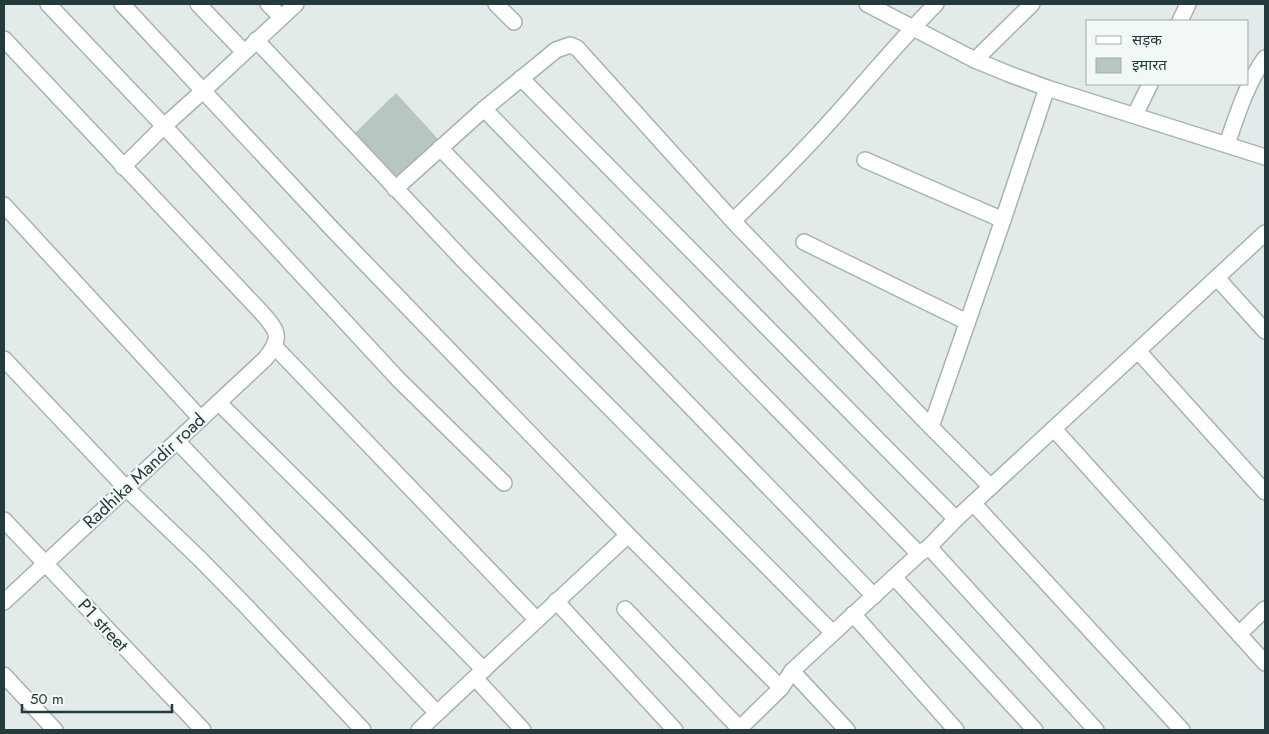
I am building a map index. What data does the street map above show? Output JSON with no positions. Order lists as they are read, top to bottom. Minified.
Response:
{"streets":{"street":["Radhika Mandir road","P1 street"]},"crossings":[["Radhika Mandir road","P1 street"]],"legend":["सड़क","इमारत"],"scale_bar":"50 m"}
